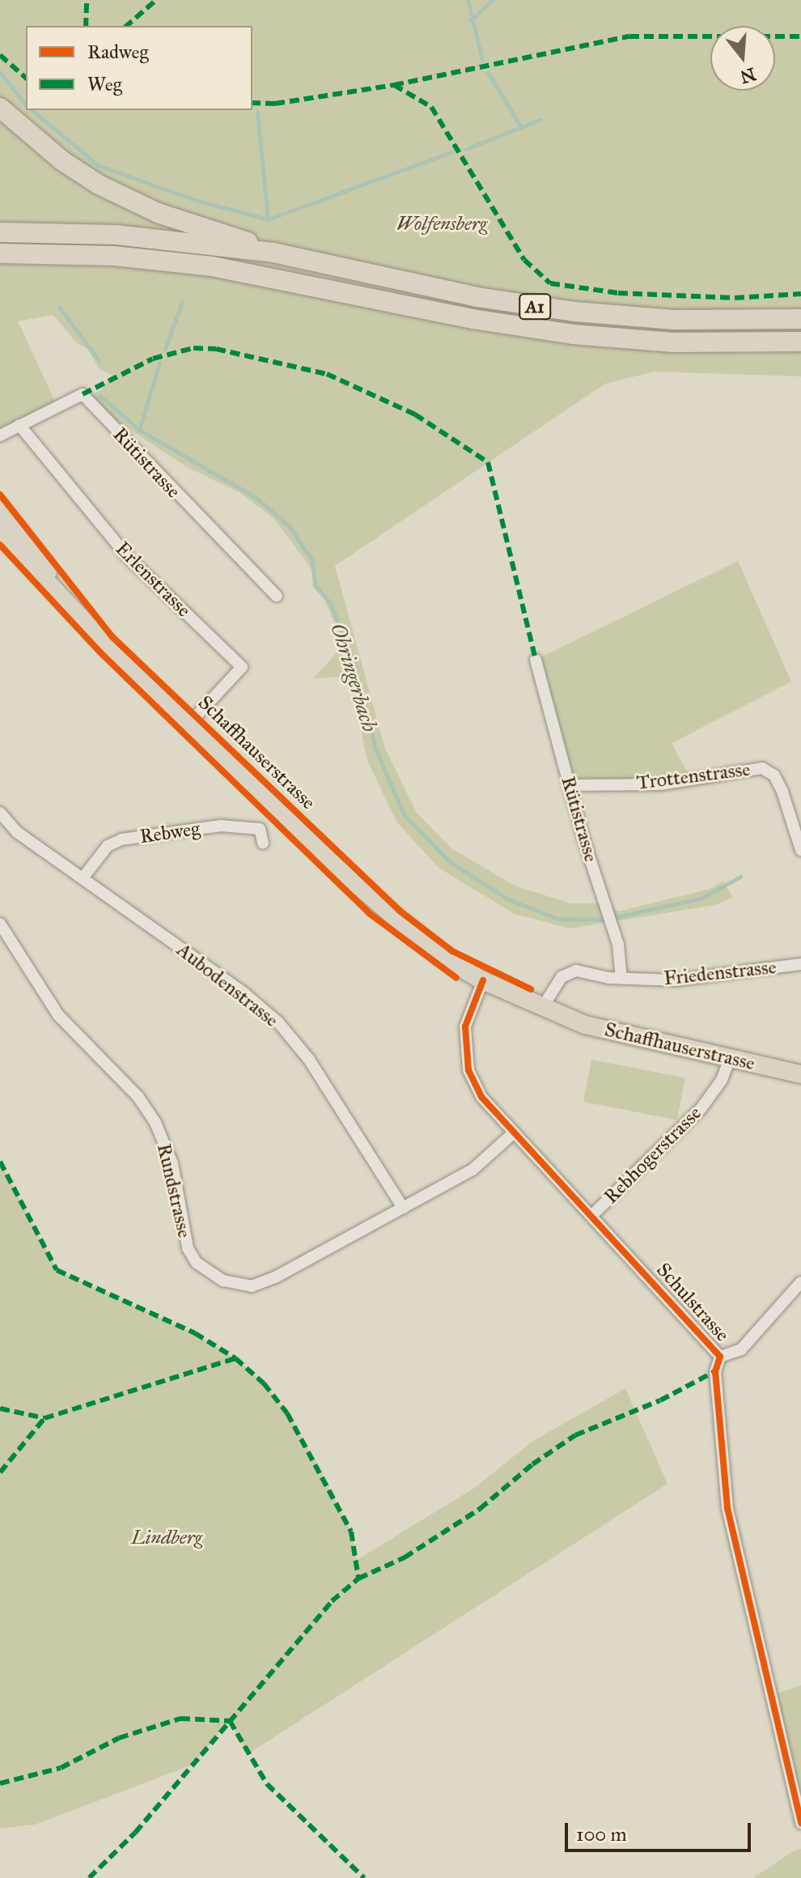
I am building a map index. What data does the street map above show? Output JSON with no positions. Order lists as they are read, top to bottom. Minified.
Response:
{"streets":{"highway":["A1"],"main road":["Schaffhauserstrasse"],"street":["Rütistrasse","Erlenstrasse","Trottenstrasse","Rebweg","Friedenstrasse","Aubodenstrasse","Rebhogerstrasse","Rundstrasse","Schulstrasse"]},"crossings":[["Rütistrasse","Erlenstrasse"],["Rütistrasse","Trottenstrasse"],["Rütistrasse","Friedenstrasse"],["Erlenstrasse","Schaffhauserstrasse"],["Schaffhauserstrasse","Friedenstrasse"],["Schaffhauserstrasse","Rebhogerstrasse"],["Schaffhauserstrasse","Schulstrasse"],["Rebweg","Aubodenstrasse"],["Aubodenstrasse","Rundstrasse"],["Rebhogerstrasse","Schulstrasse"],["Rundstrasse","Schulstrasse"]],"water":["Ohringerbach"],"parks":["Wolfensberg","Lindberg"],"legend":["Radweg","Weg"],"scale_bar":"100 m","north":"bottom"}
